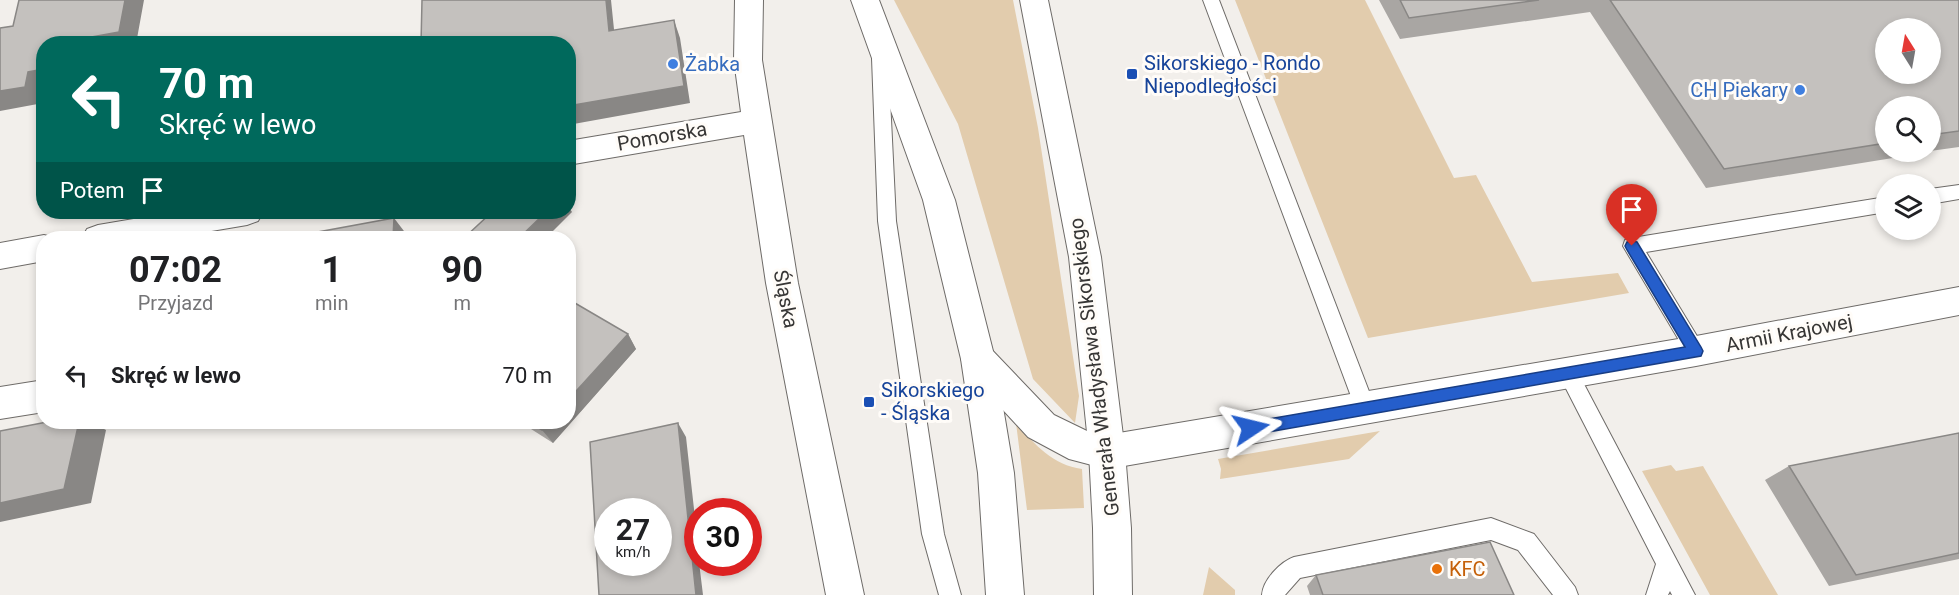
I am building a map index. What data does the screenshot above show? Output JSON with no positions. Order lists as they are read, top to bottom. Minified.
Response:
{"streets":{"street":["Pomorska","Śląska","Armii Krajowej","Generała Władysława Sikorskiego"]},"crossings":[["Pomorska","Śląska"],["Armii Krajowej","Generała Władysława Sikorskiego"]],"places":{"other":["Żabka","CH Piekary","KFC"],"transit":["Sikorskiego - Rondo Niepodległości","Sikorskiego - Śląska"]},"north":"top","page":{"turn":["70 m","Skręć w lewo"],"then":"Potem","eta":["07:02","Przyjazd","1","min","90","m"],"list":[{"name":"Skręć w lewo","value":"70 m"}],"speed":"27 km/h","limit":"30"}}
